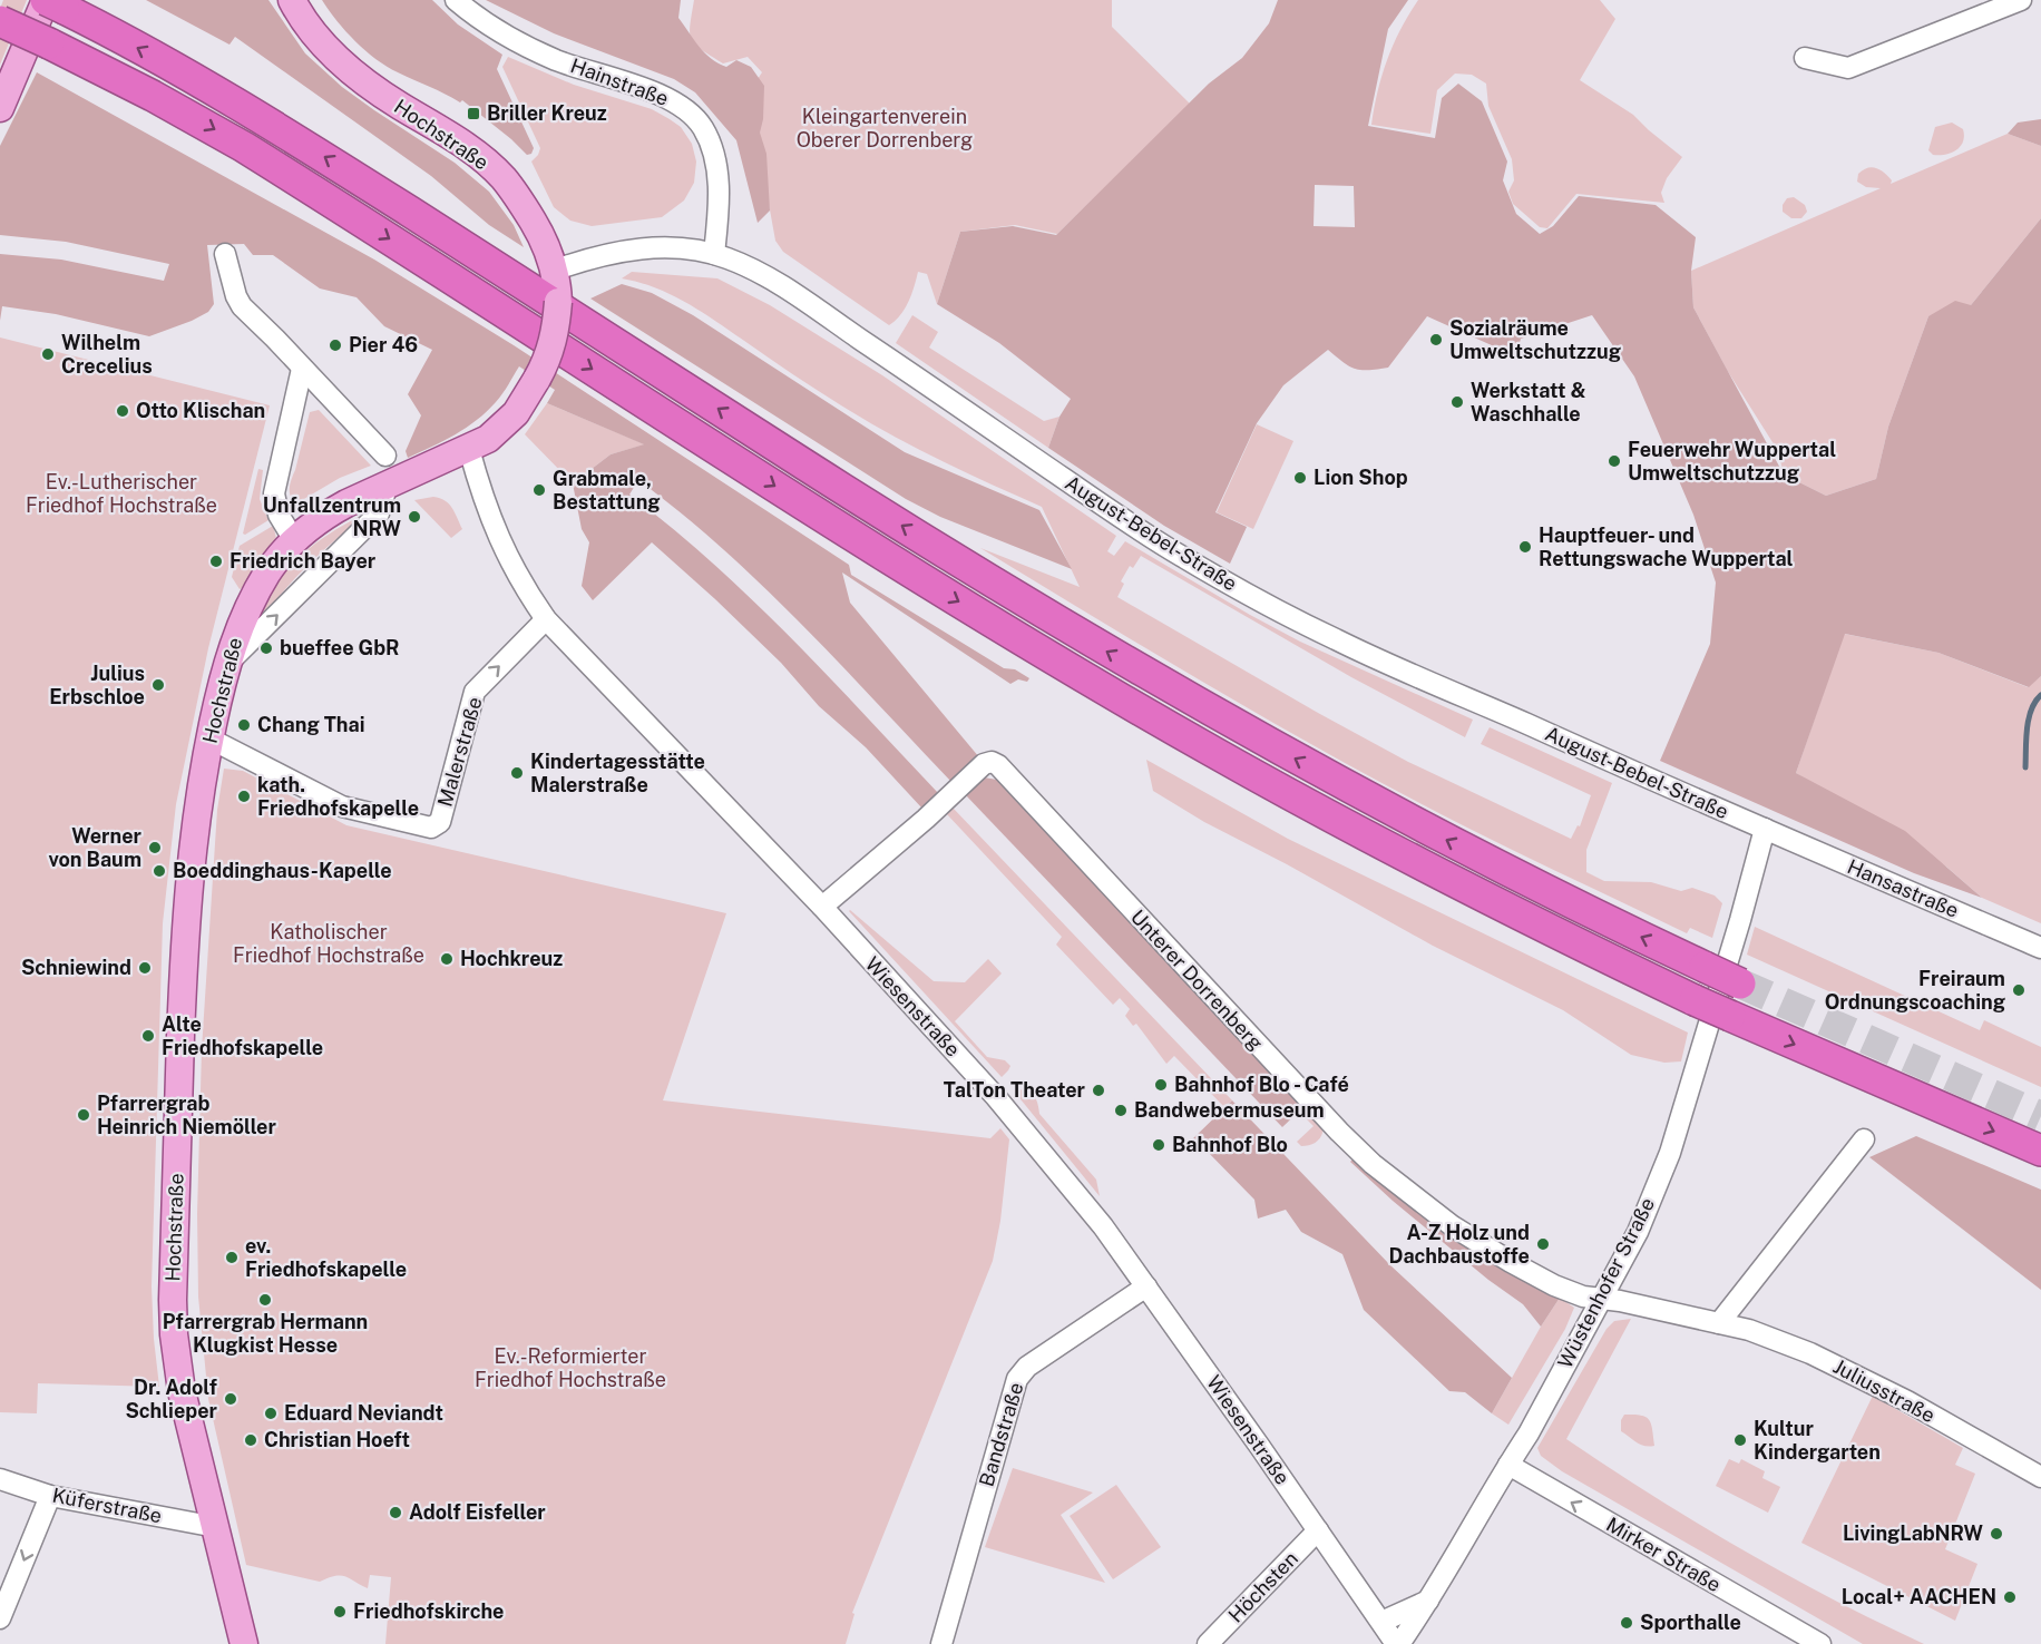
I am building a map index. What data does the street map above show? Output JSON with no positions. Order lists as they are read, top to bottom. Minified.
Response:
{"streets":{"main road":["Hochstraße"],"street":["Hainstraße","August-Bebel-Straße","Malerstraße","Hansastraße","Unterer Dorrenberg","Wiesenstraße","Wüstenhofer Straße","Juliusstraße","Bandstraße","Küferstraße","Mirker Straße","Höchsten"]},"crossings":[["Hainstraße","August-Bebel-Straße"],["Hochstraße","August-Bebel-Straße"],["Hochstraße","Malerstraße"],["Hochstraße","Wiesenstraße"],["Hochstraße","Küferstraße"],["August-Bebel-Straße","Hansastraße"],["August-Bebel-Straße","Wüstenhofer Straße"],["Malerstraße","Wiesenstraße"],["Hansastraße","Wüstenhofer Straße"],["Unterer Dorrenberg","Wiesenstraße"],["Unterer Dorrenberg","Wüstenhofer Straße"],["Unterer Dorrenberg","Juliusstraße"],["Wiesenstraße","Wüstenhofer Straße"],["Wiesenstraße","Bandstraße"],["Wiesenstraße","Höchsten"],["Wüstenhofer Straße","Juliusstraße"],["Wüstenhofer Straße","Mirker Straße"]],"one_way":["Mirker Straße"],"parks":["Kleingartenverein Oberer Dorrenberg","Ev.-Lutherischer Friedhof Hochstraße","Katholischer Friedhof Hochstraße","Ev.-Reformierter Friedhof Hochstraße"],"places":{"transit":["Briller Kreuz"],"other":["Sozialräume Umweltschutzzug","Pier 46","Wilhelm Crecelius","Werkstatt & Waschhalle","Otto Klischan","Feuerwehr Wuppertal Umweltschutzzug","Lion Shop","Grabmale, Bestattung","Unfallzentrum NRW","Hauptfeuer- und Rettungswache Wuppertal","Friedrich Bayer","bueffee GbR","Julius Erbschloe","Chang Thai","Kindertagesstätte Malerstraße","kath. Friedhofskapelle","Werner von Baum","Boeddinghaus-Kapelle","Hochkreuz","Schniewind","Freiraum Ordnungscoaching","Alte Friedhofskapelle","Bahnhof Blo - Café","TalTon Theater","Bandwebermuseum","Pfarrergrab Heinrich Niemöller","Bahnhof Blo","A-Z Holz und Dachbaustoffe","ev. Friedhofskapelle","Pfarrergrab Hermann Klugkist Hesse","Dr. Adolf Schlieper","Eduard Neviandt","Christian Hoeft","Kultur Kindergarten","Adolf Eisfeller","LivingLabNRW","Local+ AACHEN","Friedhofskirche","Sporthalle"]}}
